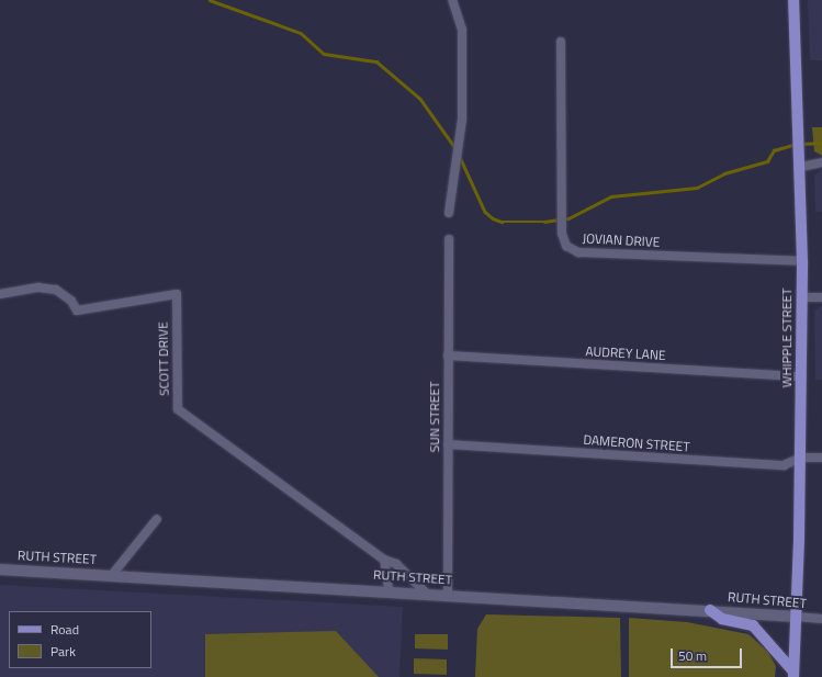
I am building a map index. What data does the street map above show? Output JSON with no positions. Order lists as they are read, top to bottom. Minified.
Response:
{"streets":{"main road":["WHIPPLE STREET"],"street":["JOVIAN DRIVE","AUDREY LANE","SCOTT DRIVE","SUN STREET","DAMERON STREET","RUTH STREET"]},"crossings":[["JOVIAN DRIVE","WHIPPLE STREET"],["WHIPPLE STREET","AUDREY LANE"],["WHIPPLE STREET","DAMERON STREET"],["WHIPPLE STREET","RUTH STREET"],["AUDREY LANE","SUN STREET"],["SCOTT DRIVE","RUTH STREET"],["SUN STREET","DAMERON STREET"],["SUN STREET","RUTH STREET"]],"legend":["Road","Park"],"scale_bar":"50 m"}
